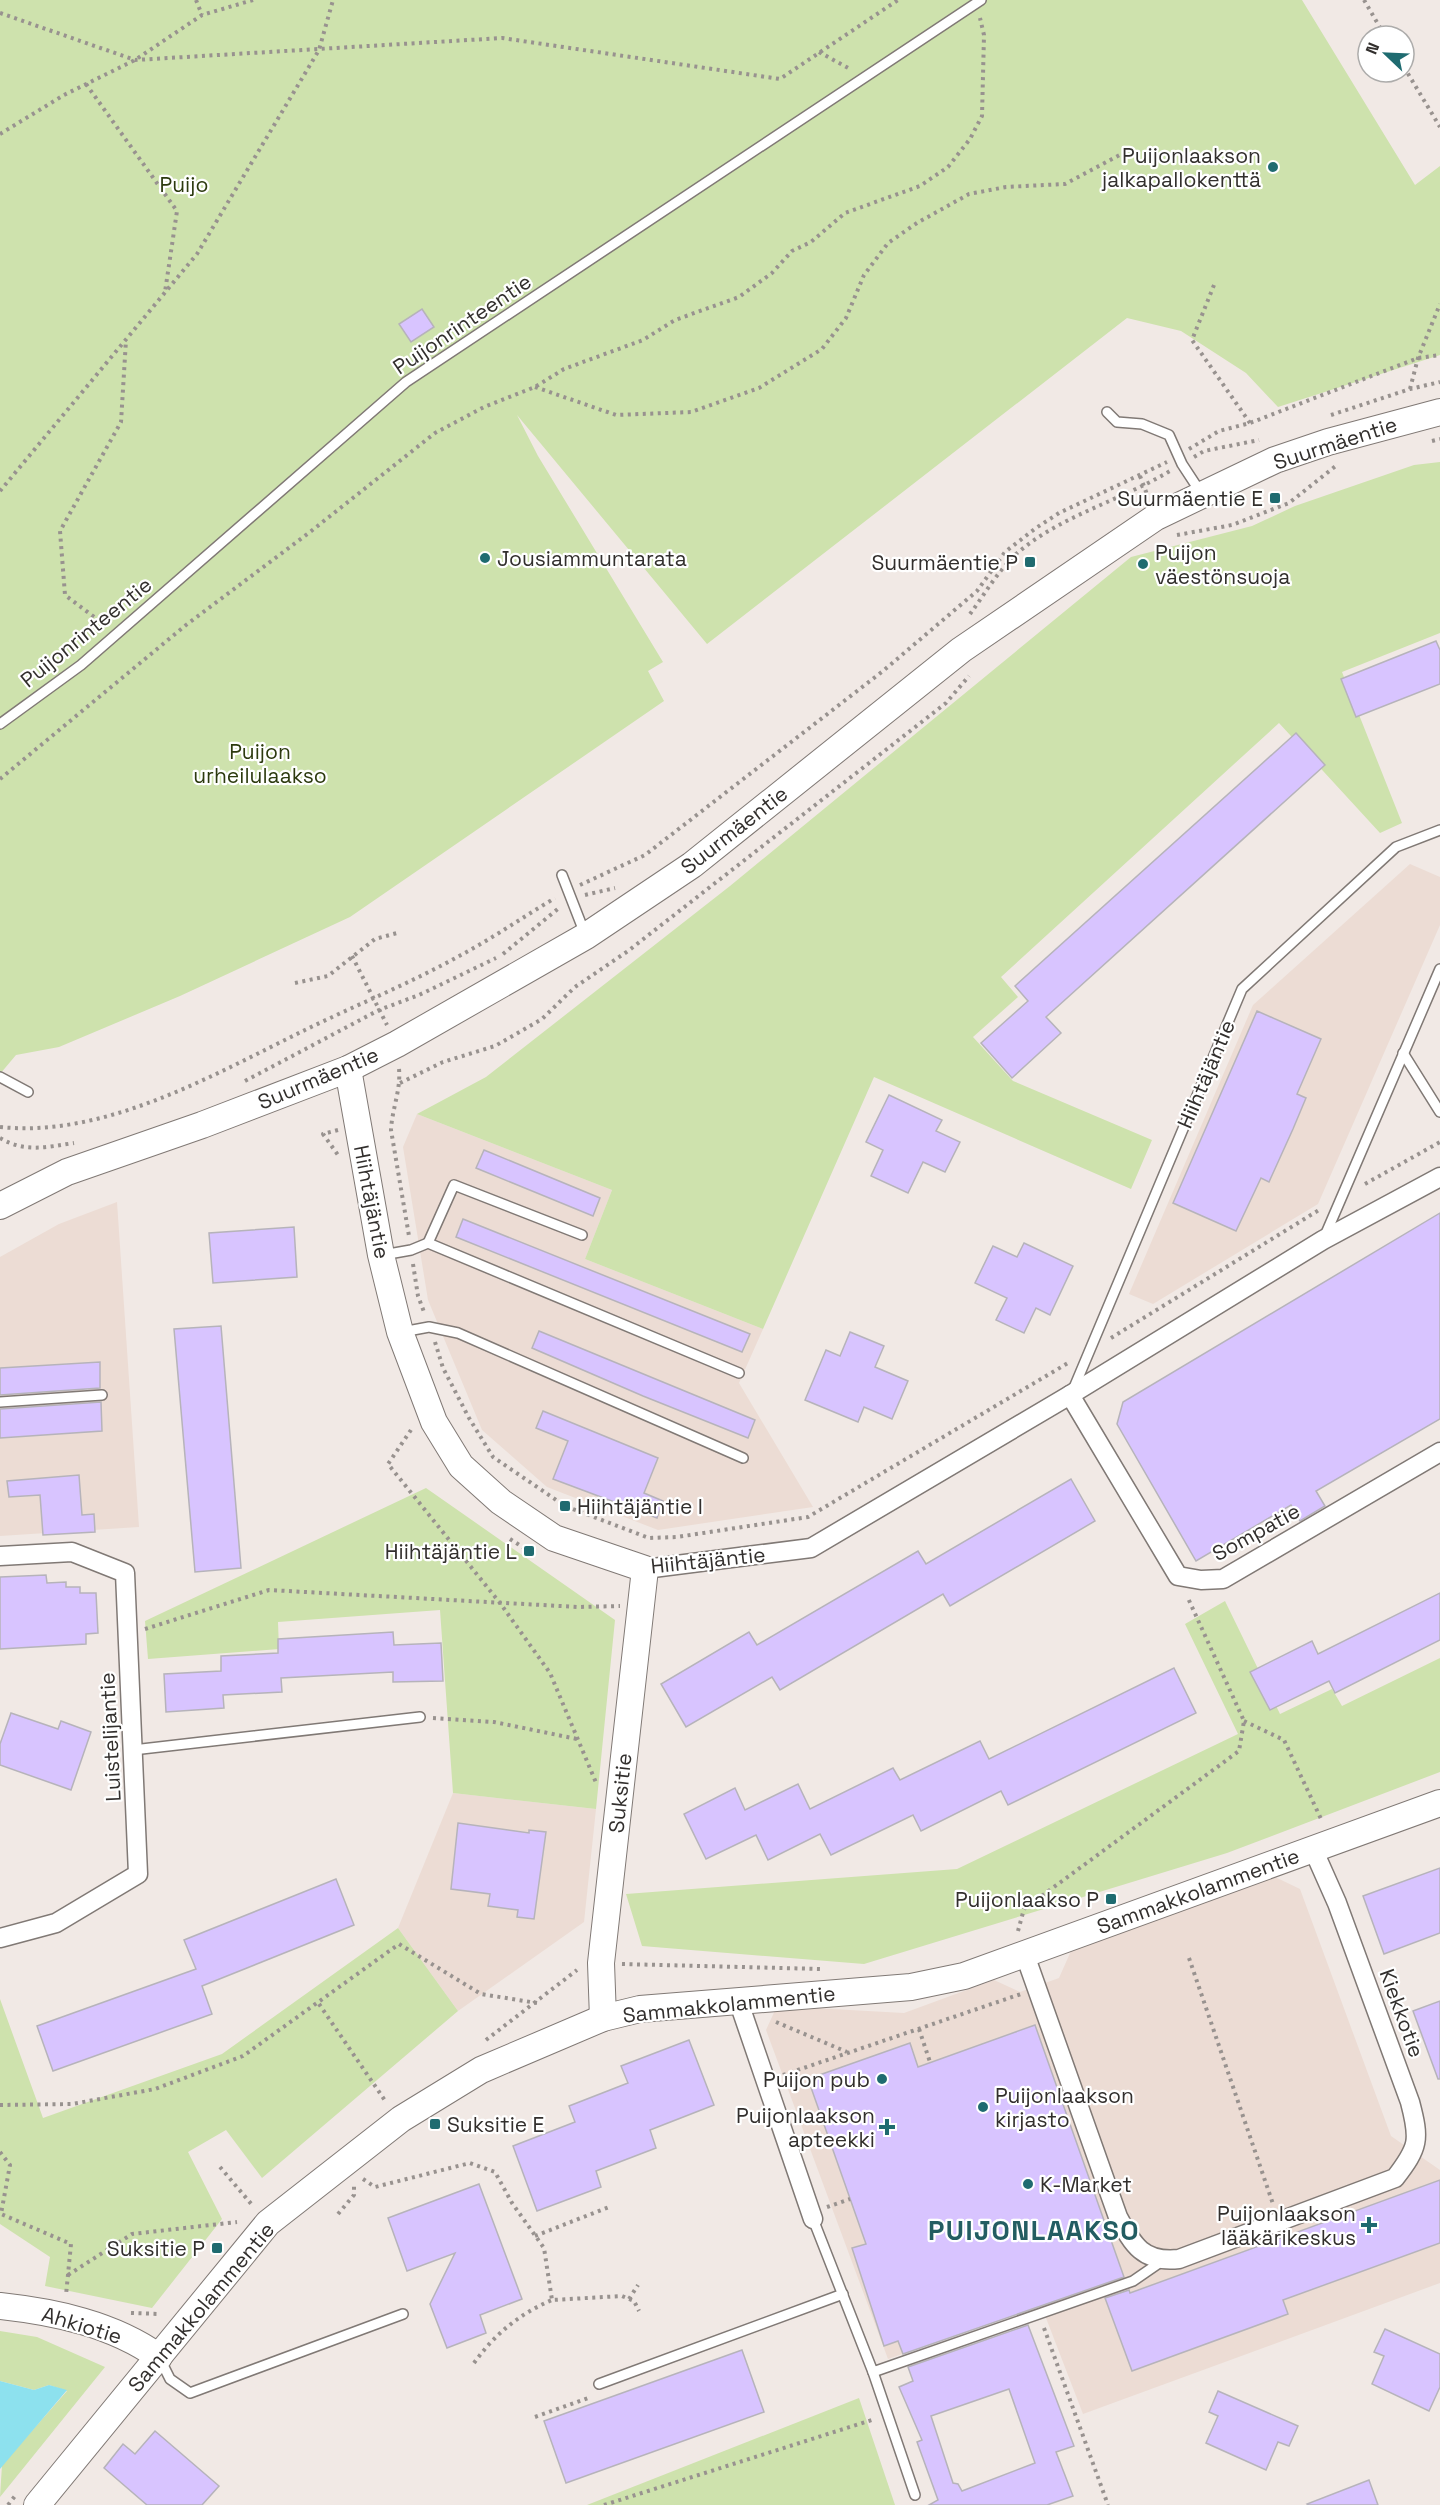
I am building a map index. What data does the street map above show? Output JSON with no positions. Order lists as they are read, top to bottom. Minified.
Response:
{"streets":{"street":["Suurmäentie","Hiihtäjäntie","Sompatie","Luistelijantie","Suksitie","Sammakkolammentie","Kiekkotie","Ahkiotie"],"lane":["Puijonrinteentie"]},"crossings":[["Suurmäentie","Hiihtäjäntie"],["Hiihtäjäntie","Suksitie"],["Suksitie","Sammakkolammentie"],["Sammakkolammentie","Kiekkotie"],["Sammakkolammentie","Ahkiotie"]],"districts":["PUIJONLAAKSO"],"parks":["Puijo","Puijon urheilulaakso"],"places":{"other":["Puijonlaakson jalkapallokenttä","Jousiammuntarata","Puijon väestönsuoja","Puijon pub","Puijonlaakson kirjasto","K-Market"],"transit":["Suurmäentie E","Suurmäentie P","Hiihtäjäntie I","Hiihtäjäntie L","Puijonlaakso P","Suksitie E","Suksitie P"],"health":["Puijonlaakson apteekki","Puijonlaakson lääkärikeskus"]},"north":"top left"}
